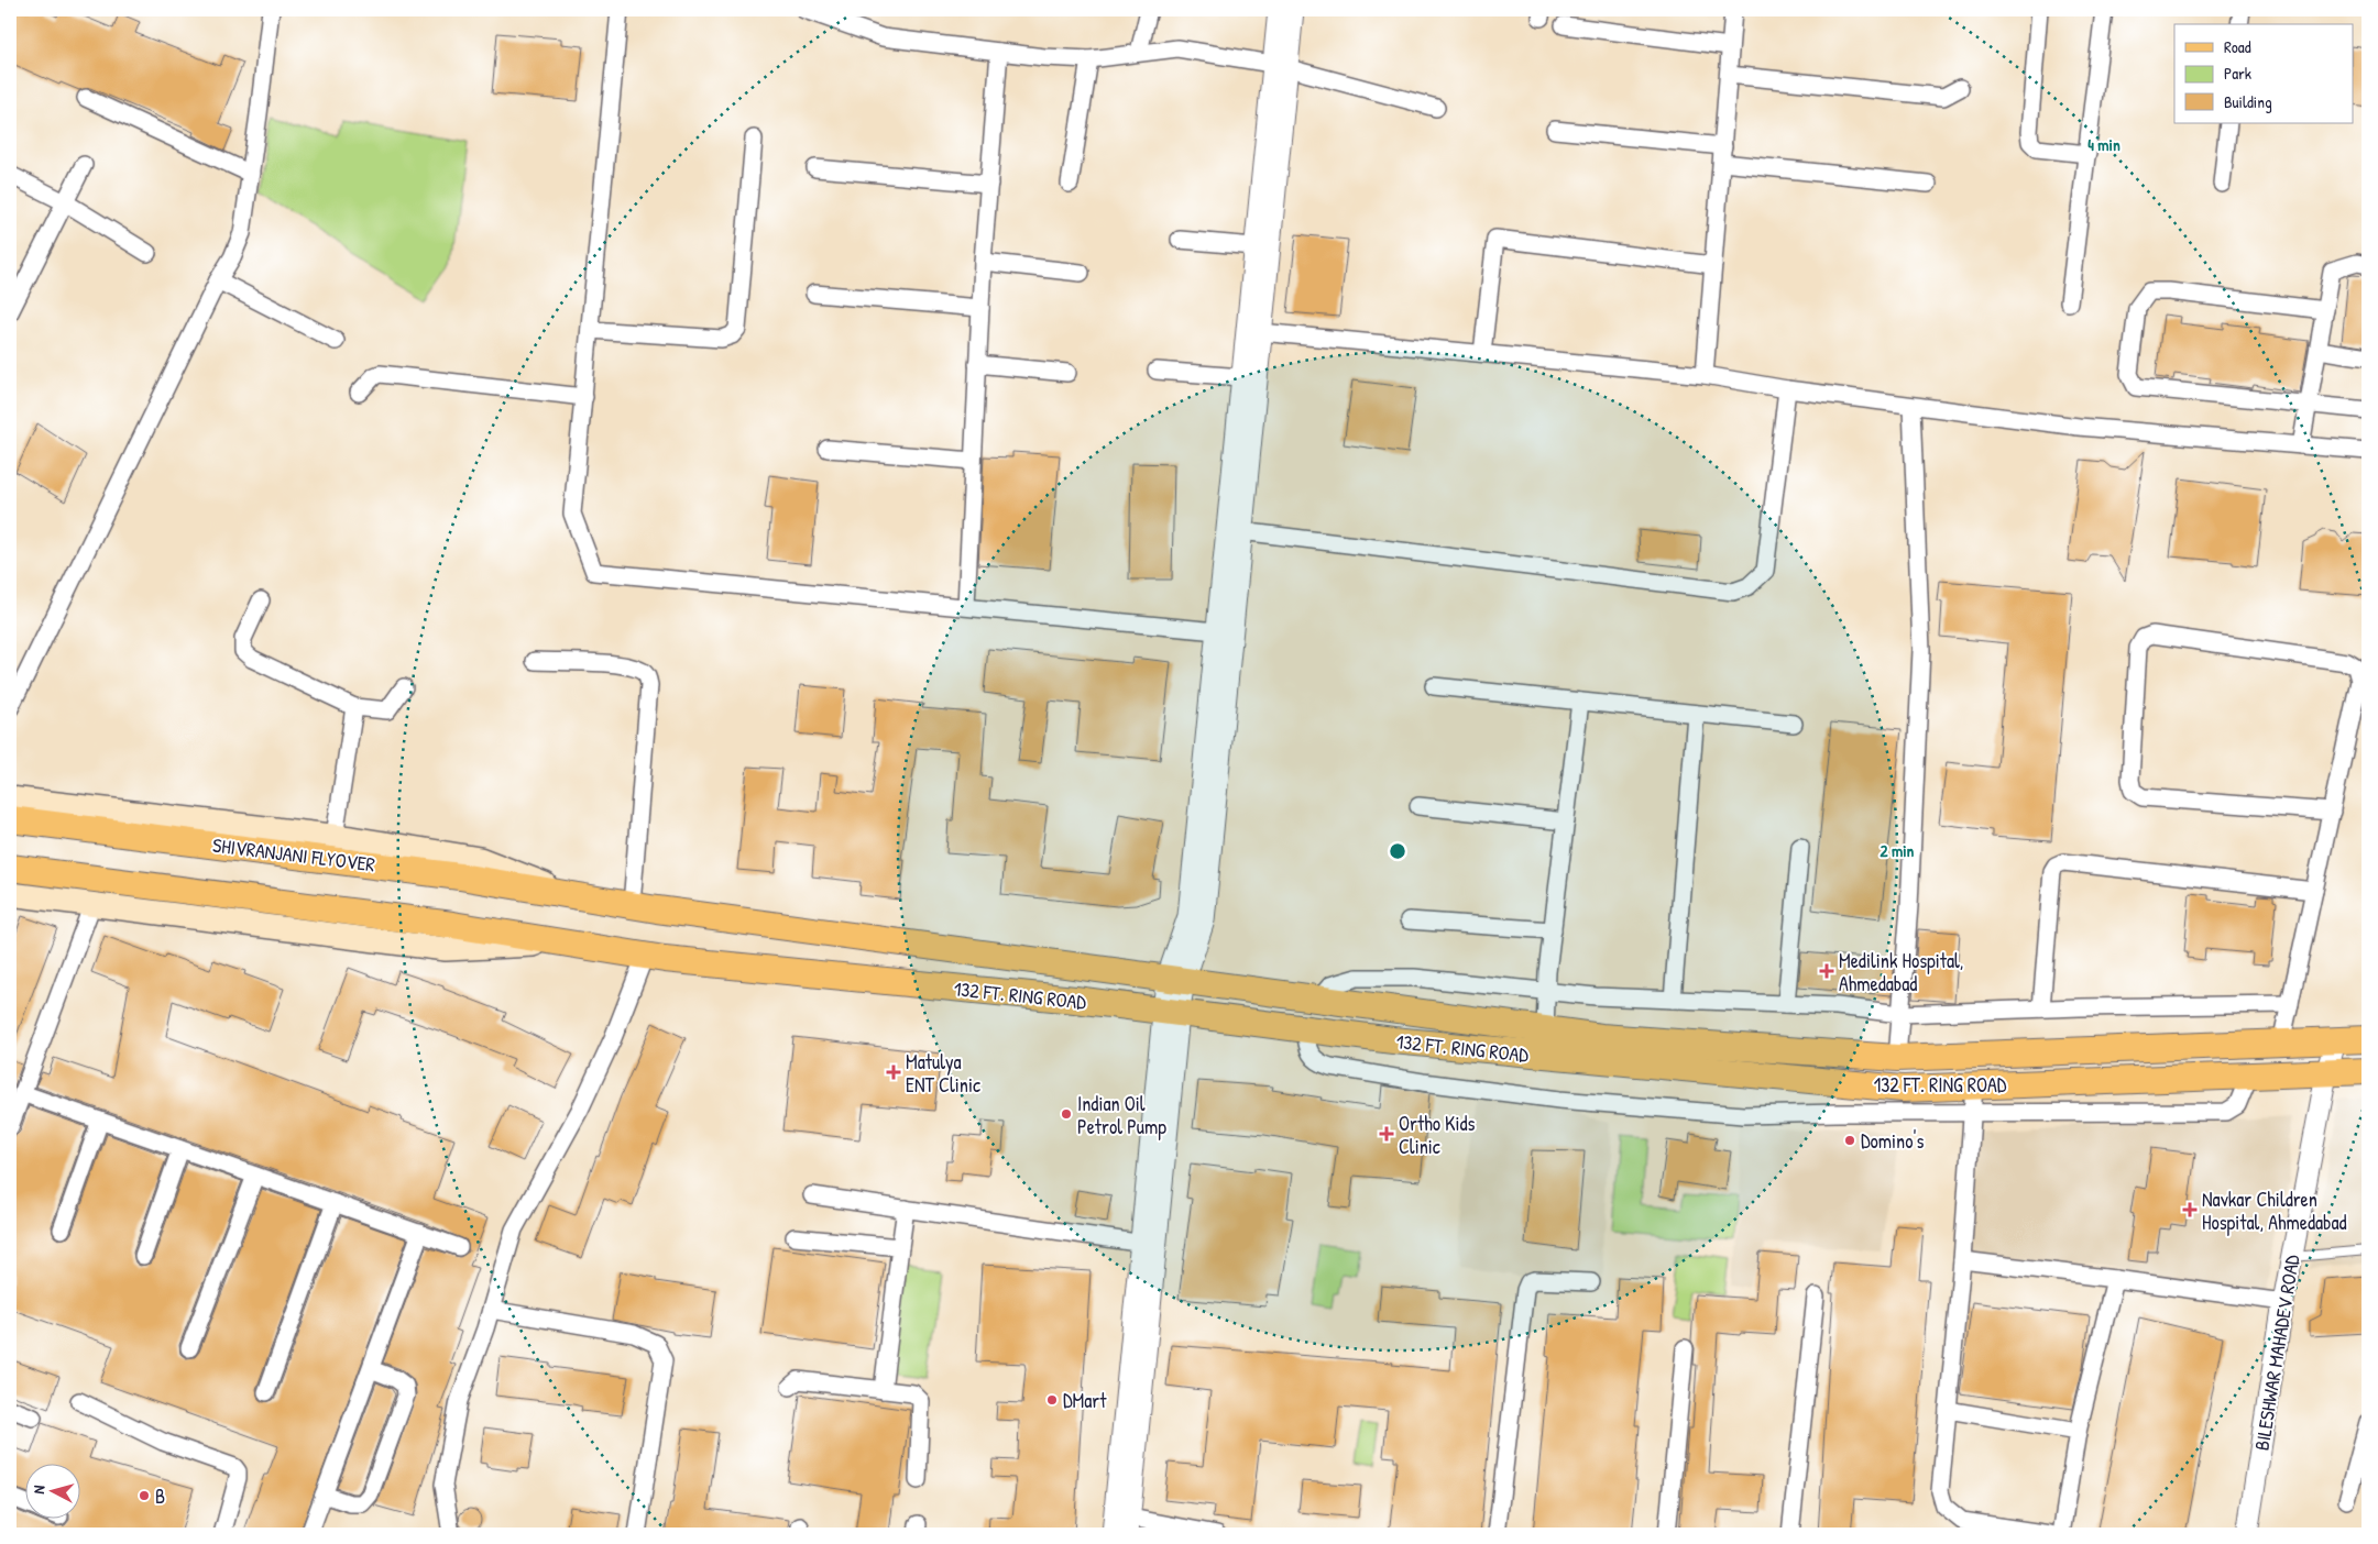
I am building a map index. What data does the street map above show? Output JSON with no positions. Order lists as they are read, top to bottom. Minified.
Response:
{"streets":{"main road":["SHIVRANJANI FLYOVER","132 FT. RING ROAD"],"street":["BILESHWAR MAHADEV ROAD"]},"crossings":[["SHIVRANJANI FLYOVER","132 FT. RING ROAD"],["132 FT. RING ROAD","BILESHWAR MAHADEV ROAD"]],"places":{"health":["Medilink Hospital, Ahmedabad","Matulya ENT Clinic","Ortho Kids Clinic","Navkar Children Hospital, Ahmedabad"],"other":["Indian Oil Petrol Pump","Domino's","DMart","B"]},"legend":["Road","Park","Building"],"north":"left","rings":["4 min","2 min"]}
